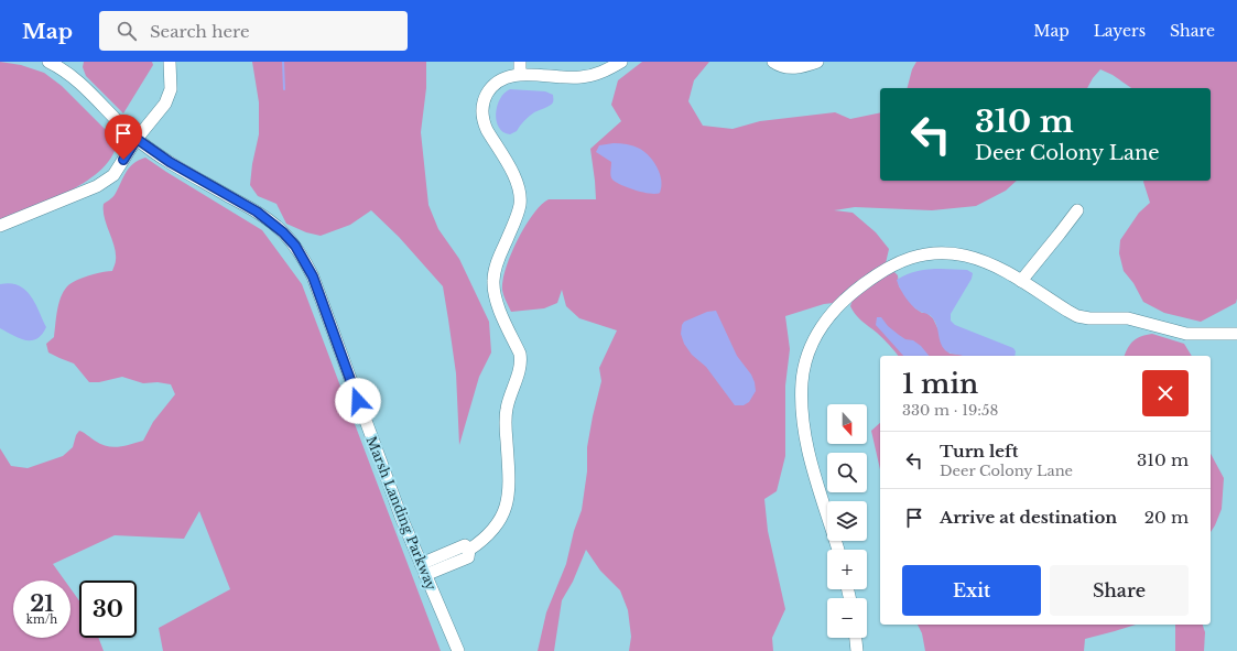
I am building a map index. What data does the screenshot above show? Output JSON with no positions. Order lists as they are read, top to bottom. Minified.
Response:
{"streets":{"street":["Marsh Landing Parkway"]},"north":"bottom","page":{"header":"Map","search":"Search here","nav":["Map","Layers","Share"],"turn":["310 m","Deer Colony Lane"],"heading":["1 min","330 m · 19:58"],"map_buttons":["+","−"],"list":[{"name":"Turn left","note":"Deer Colony Lane","value":"310 m"},{"name":"Arrive at destination","value":"20 m"}],"buttons":["Exit","Share"],"speed":"21 km/h","limit":"30"}}
